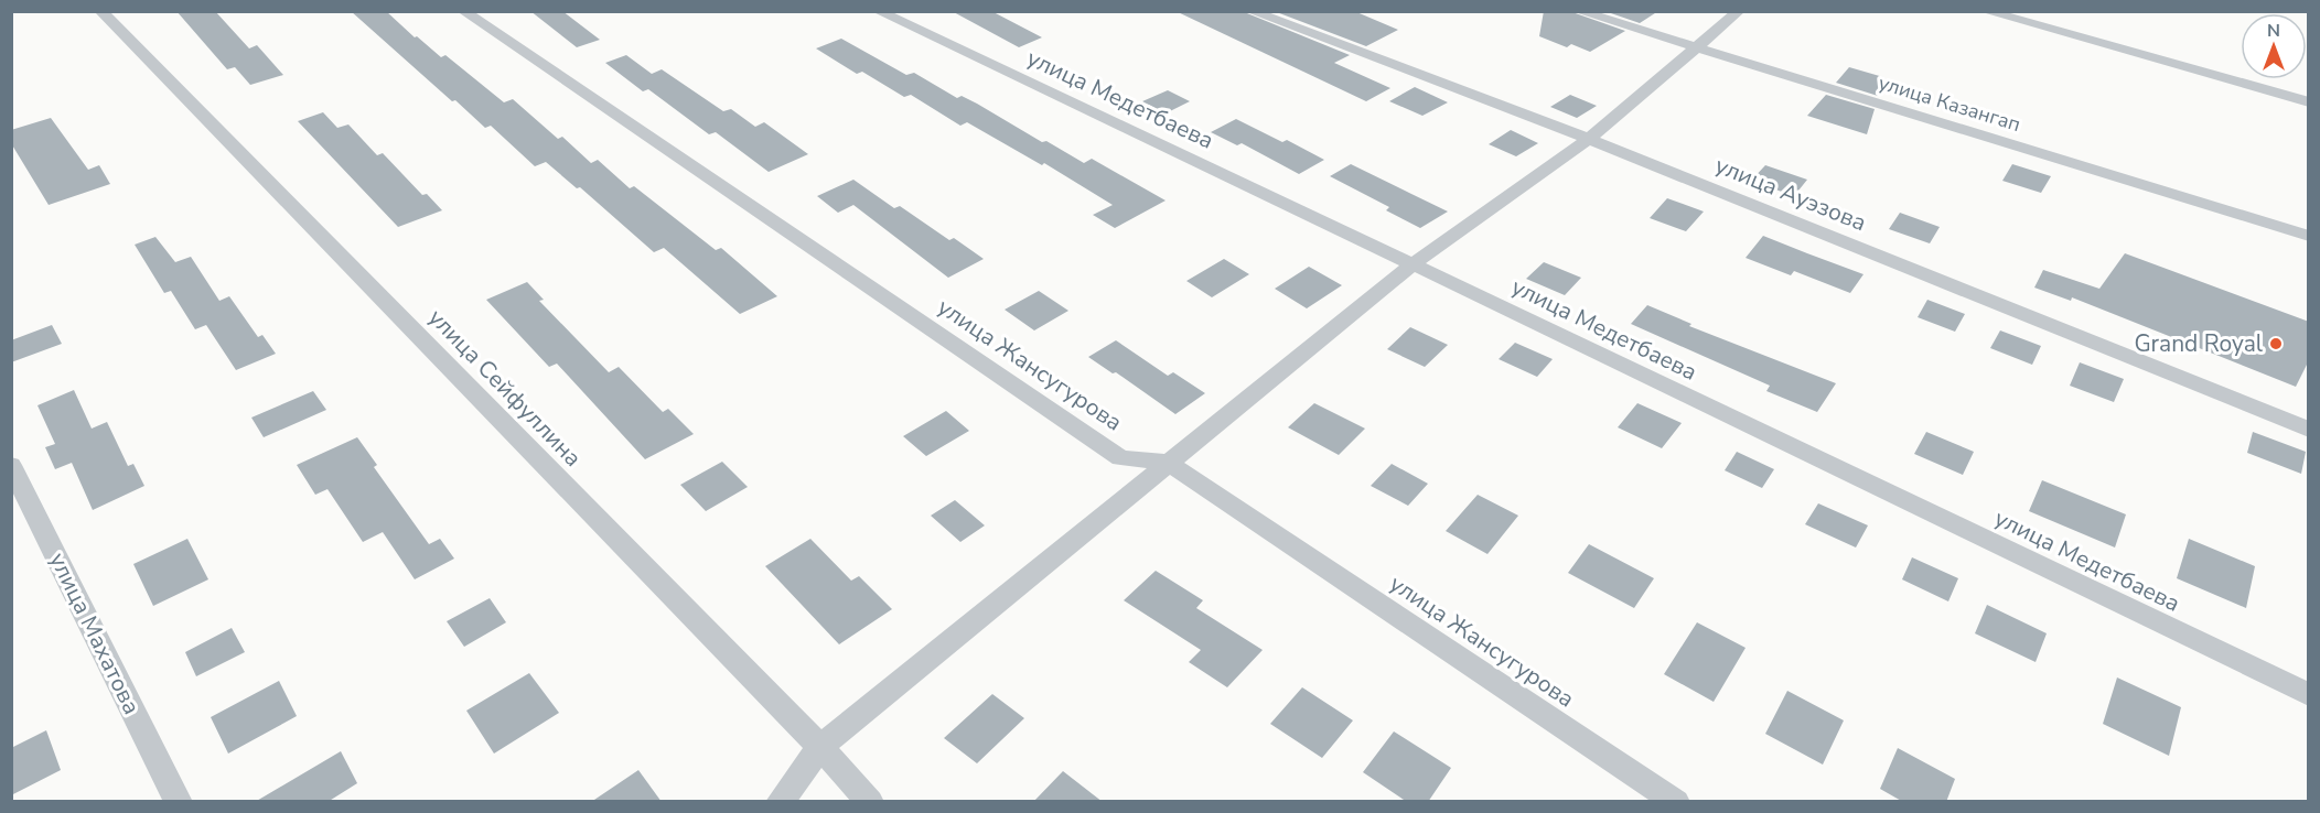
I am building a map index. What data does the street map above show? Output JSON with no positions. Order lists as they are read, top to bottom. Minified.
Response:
{"streets":{"street":["улица Медетбаева","улица Казангап","улица Ауэзова","улица Жансугурова","улица Сейфуллина","улица Махатова"]},"places":["Grand Royal"],"north":"top"}
